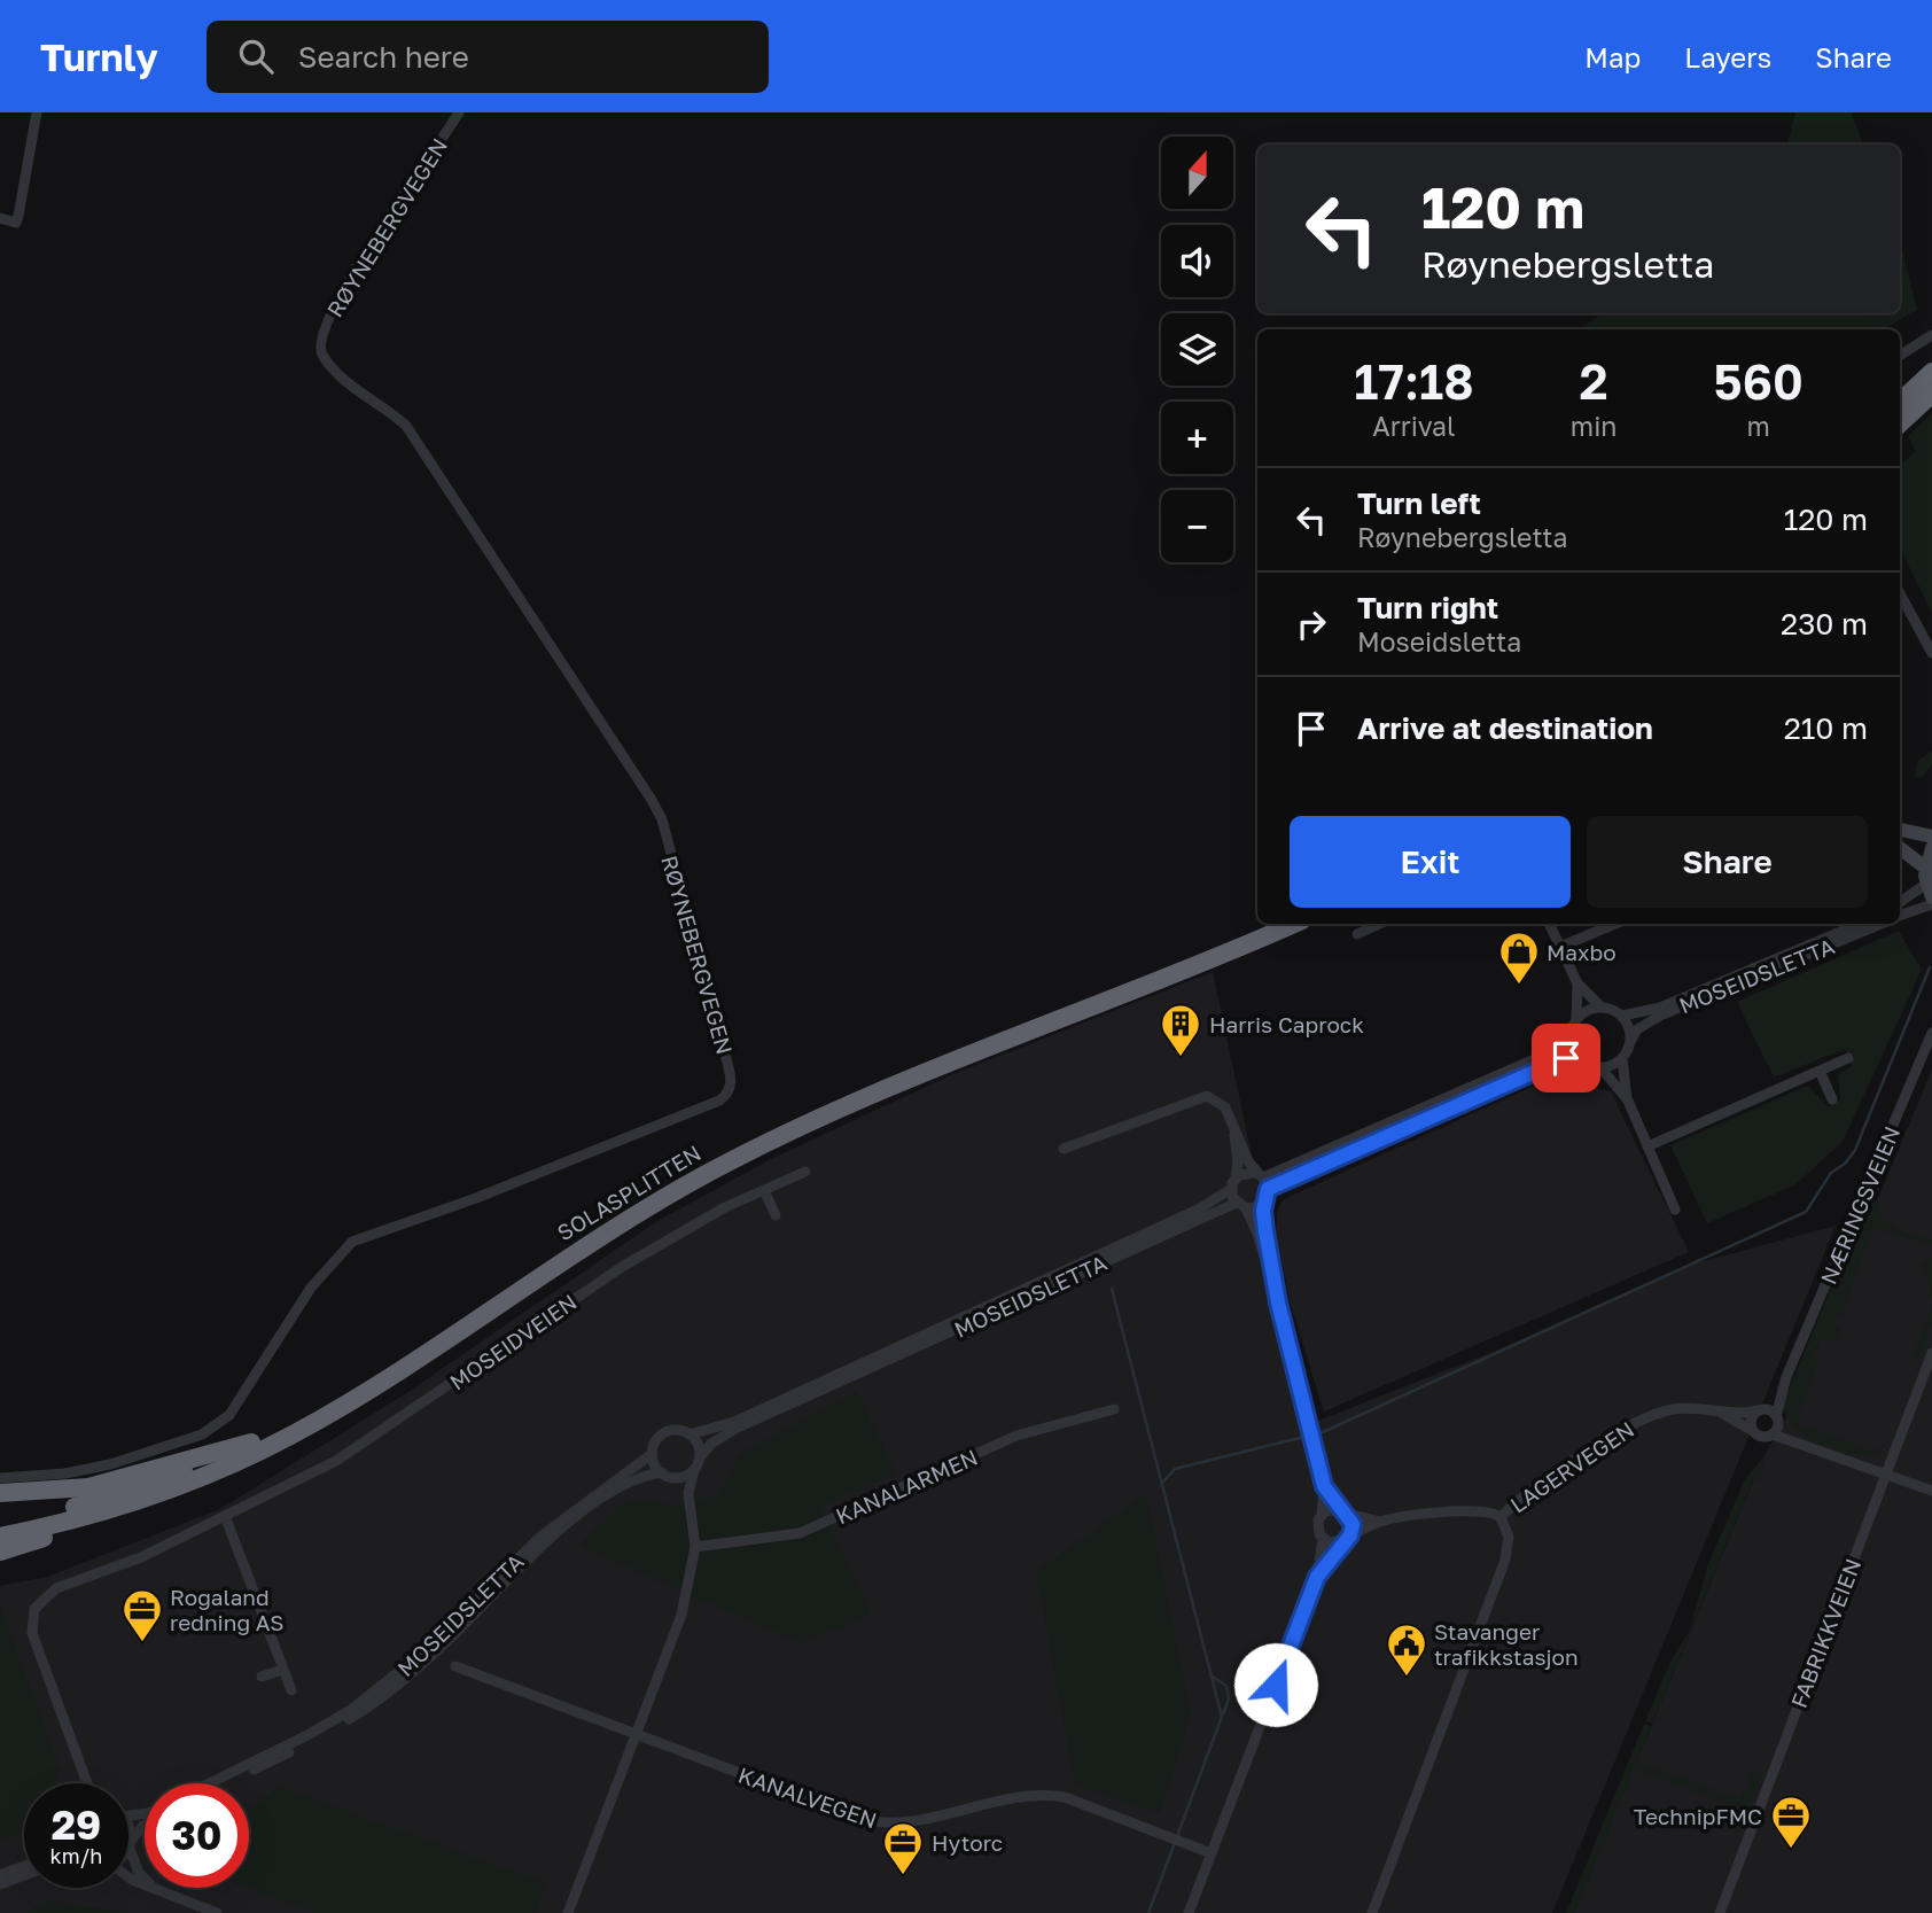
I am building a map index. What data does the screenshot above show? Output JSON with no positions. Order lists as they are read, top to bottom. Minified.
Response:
{"streets":{"highway":["SOLASPLITTEN"],"street":["RØYNEBERGVEGEN","MOSEIDSLETTA","NÆRINGSVEIEN","MOSEIDVEIEN","LAGERVEGEN","KANALARMEN","FABRIKKVEIEN","KANALVEGEN"]},"crossings":[["NÆRINGSVEIEN","LAGERVEGEN"]],"places":{"shop":["Maxbo"],"building":["Harris Caprock"],"office":["Rogaland redning AS","TechnipFMC","Hytorc"],"public building":["Stavanger trafikkstasjon"]},"north":"top","page":{"header":"Turnly","search":"Search here","nav":["Map","Layers","Share"],"map_buttons":["+","−"],"turn":["120 m","Røynebergsletta"],"eta":["17:18","Arrival","2","min","560","m"],"list":[{"name":"Turn left","note":"Røynebergsletta","value":"120 m"},{"name":"Turn right","note":"Moseidsletta","value":"230 m"},{"name":"Arrive at destination","value":"210 m"}],"buttons":["Exit","Share"],"speed":"29 km/h","limit":"30"}}
